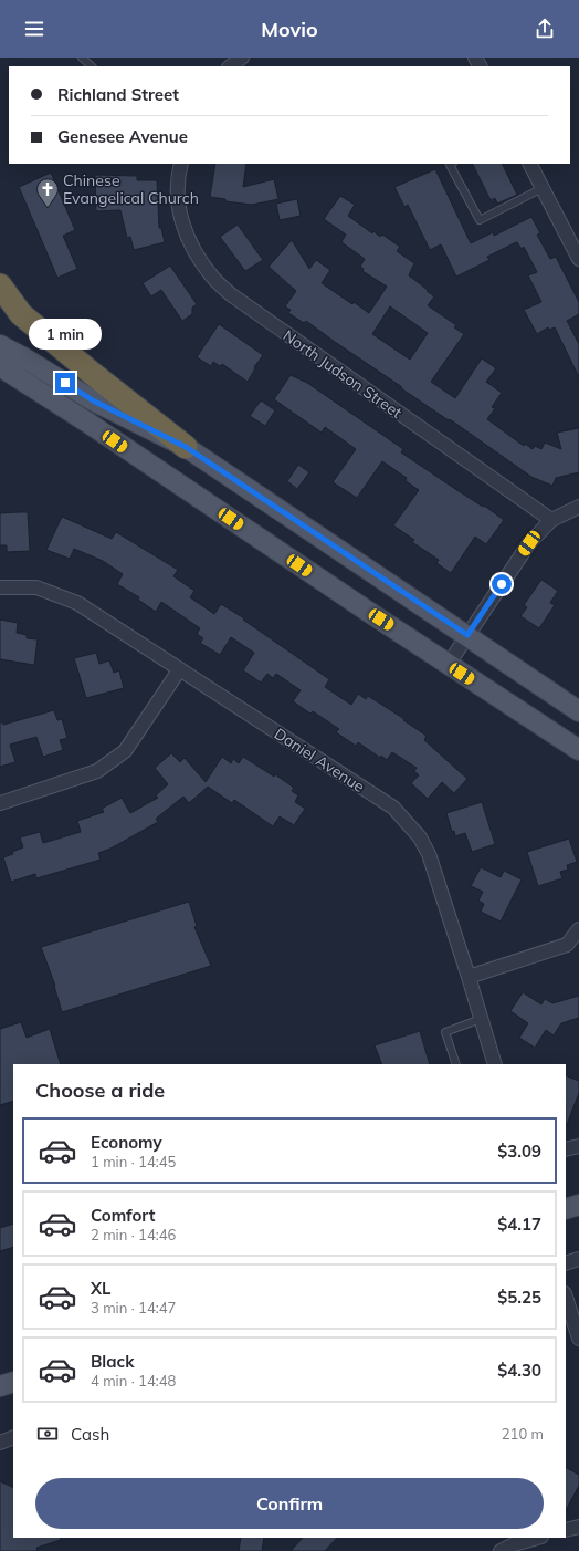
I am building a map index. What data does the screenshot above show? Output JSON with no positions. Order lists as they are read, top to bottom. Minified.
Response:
{"streets":{"street":["North Judson Street","Daniel Avenue"]},"places":{"church":["Chinese Evangelical Church"]},"page":{"header":"Movio","banner":["Richland Street","Genesee Avenue"],"bubble":"1 min","heading":"Choose a ride","list":[{"name":"Economy","note":"1 min · 14:45","value":"$3.09"},{"name":"Comfort","note":"2 min · 14:46","value":"$4.17"},{"name":"XL","note":"3 min · 14:47","value":"$5.25"},{"name":"Black","note":"4 min · 14:48","value":"$4.30"}],"pay":["Cash","210 m"],"buttons":"Confirm"}}
